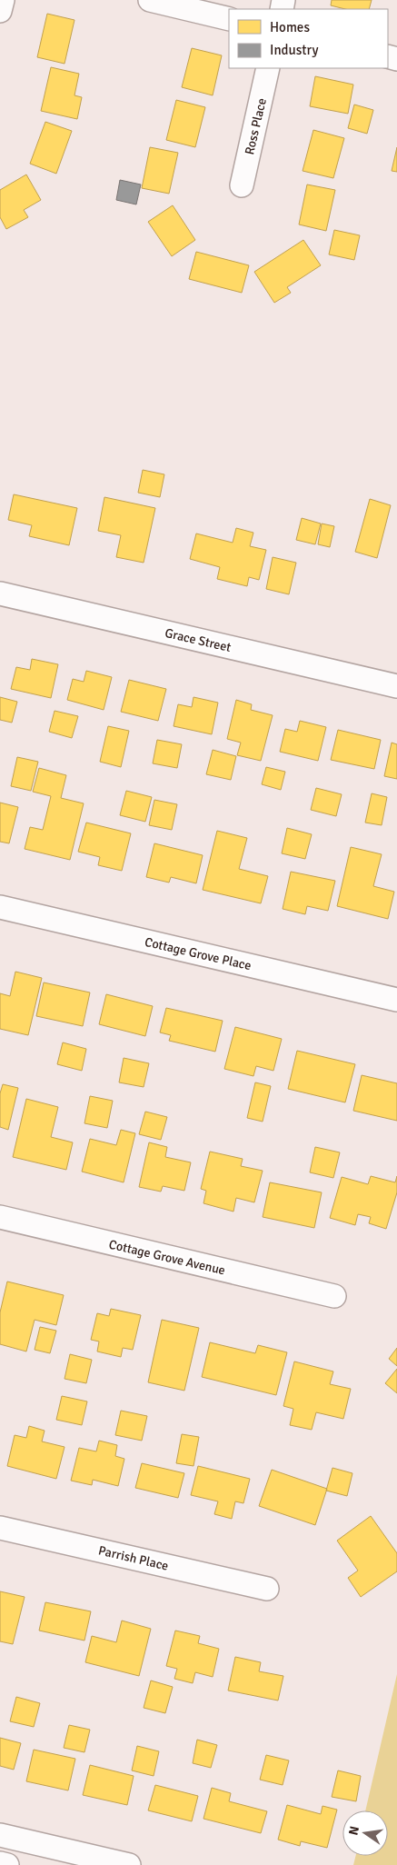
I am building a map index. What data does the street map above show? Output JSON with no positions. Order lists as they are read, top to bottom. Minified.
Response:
{"streets":{"street":["Ross Place","Grace Street","Cottage Grove Place","Cottage Grove Avenue","Parrish Place"]},"legend":["Homes","Industry"],"north":"left"}
